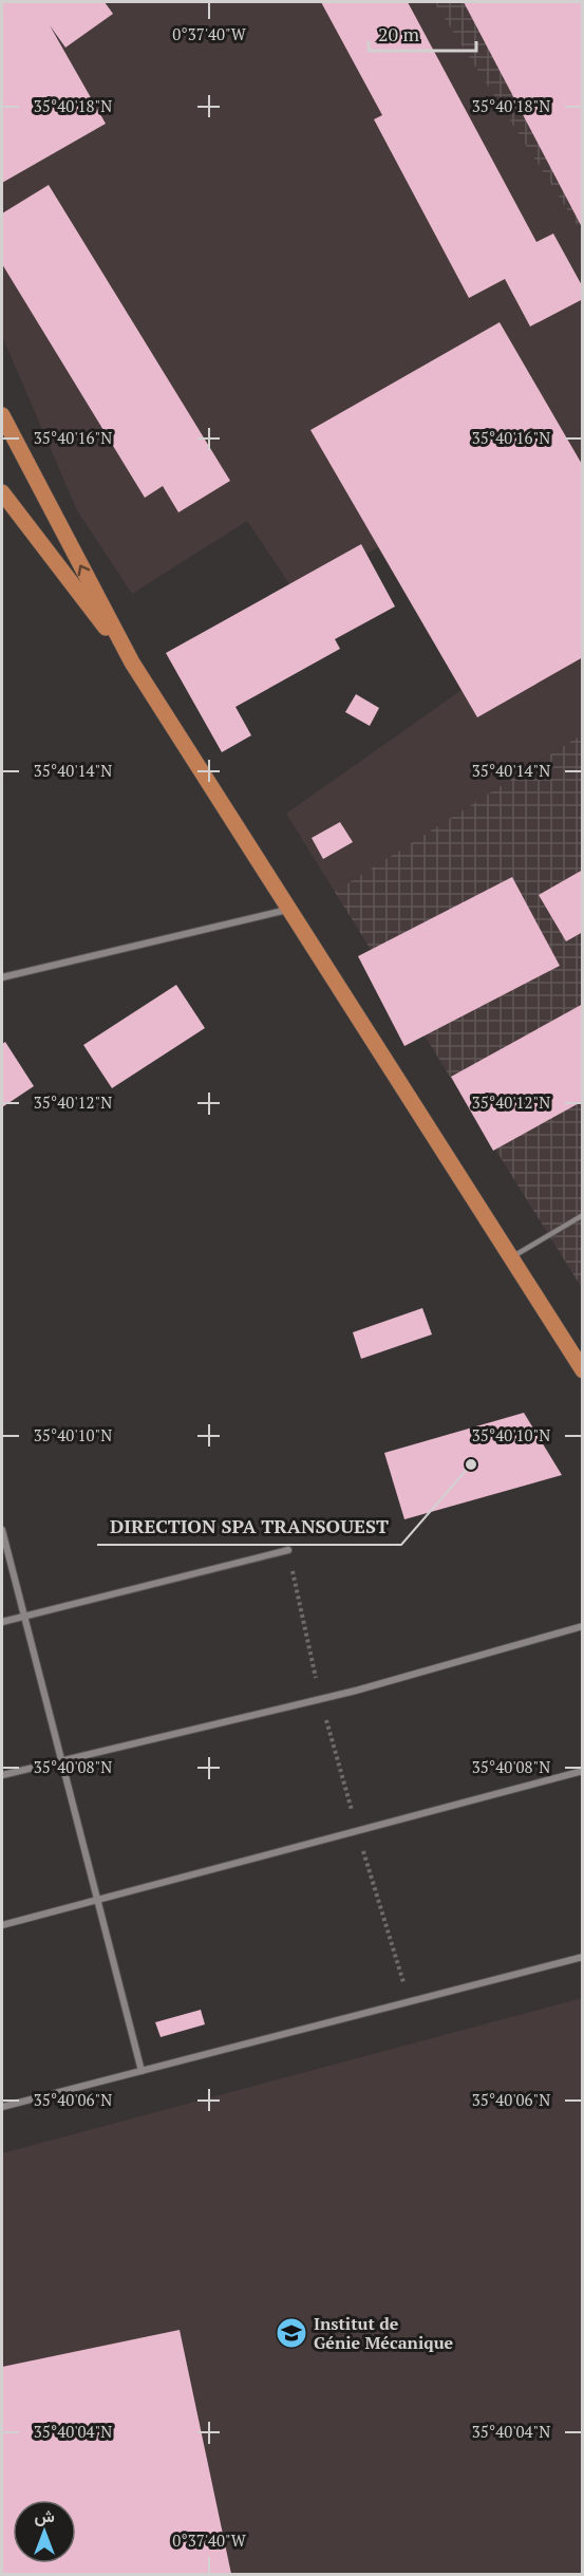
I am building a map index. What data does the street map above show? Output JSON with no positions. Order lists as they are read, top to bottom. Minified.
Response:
{"places":{"other":["DIRECTION SPA TRANSOUEST"],"school or university":["Institut de Génie Mécanique"]},"scale_bar":"20 m","north":"top","coordinates":["0°37'40\"W","35°40'18\"N","35°40'16\"N","35°40'14\"N","35°40'12\"N","35°40'10\"N","35°40'08\"N","35°40'06\"N","35°40'04\"N"]}
